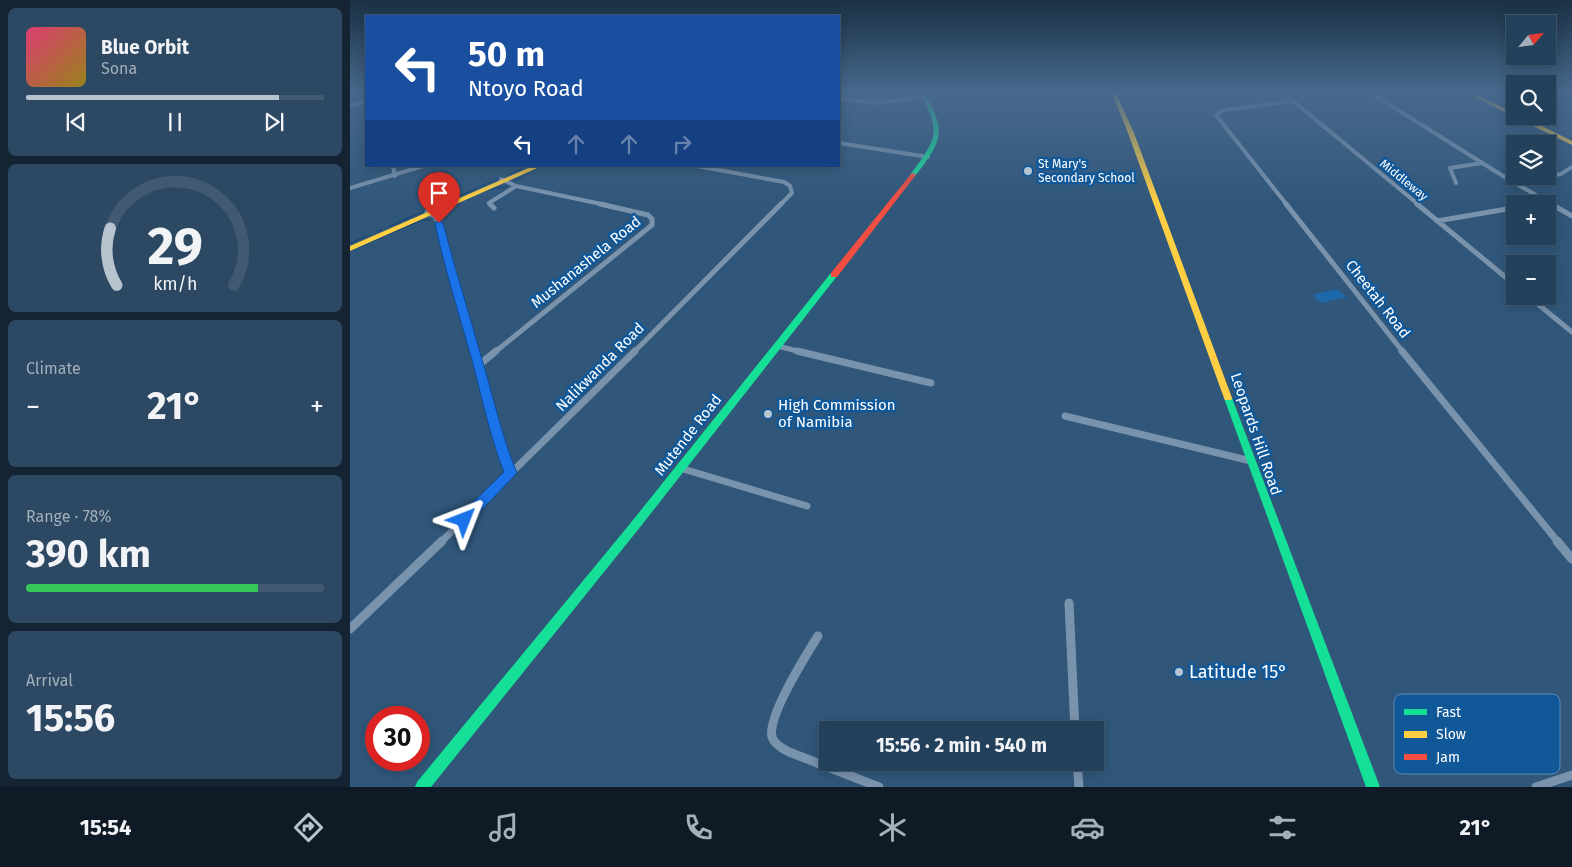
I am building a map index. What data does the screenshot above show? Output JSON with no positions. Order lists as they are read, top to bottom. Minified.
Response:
{"streets":{"main road":["Leopards Hill Road","Mutende Road"],"street":["Middleway","Mushanashela Road","Cheetah Road","Nalikwanda Road"]},"places":["St Mary's Secondary School","High Commission of Namibia","Latitude 15°"],"legend":["Fast","Slow","Jam"],"north":"top right","page":{"map_buttons":["+","−"],"turn":["50 m","Ntoyo Road"],"song":["Blue Orbit","Sona"],"tile":["Climate",["Range · 78%","390 km"],["Arrival","15:56"]],"heat":["−","21°","+"],"limit":"30","trip":"15:56 · 2 min · 540 m","tabs":["15:54","21°"],"gauge":["29","km/h"]}}
